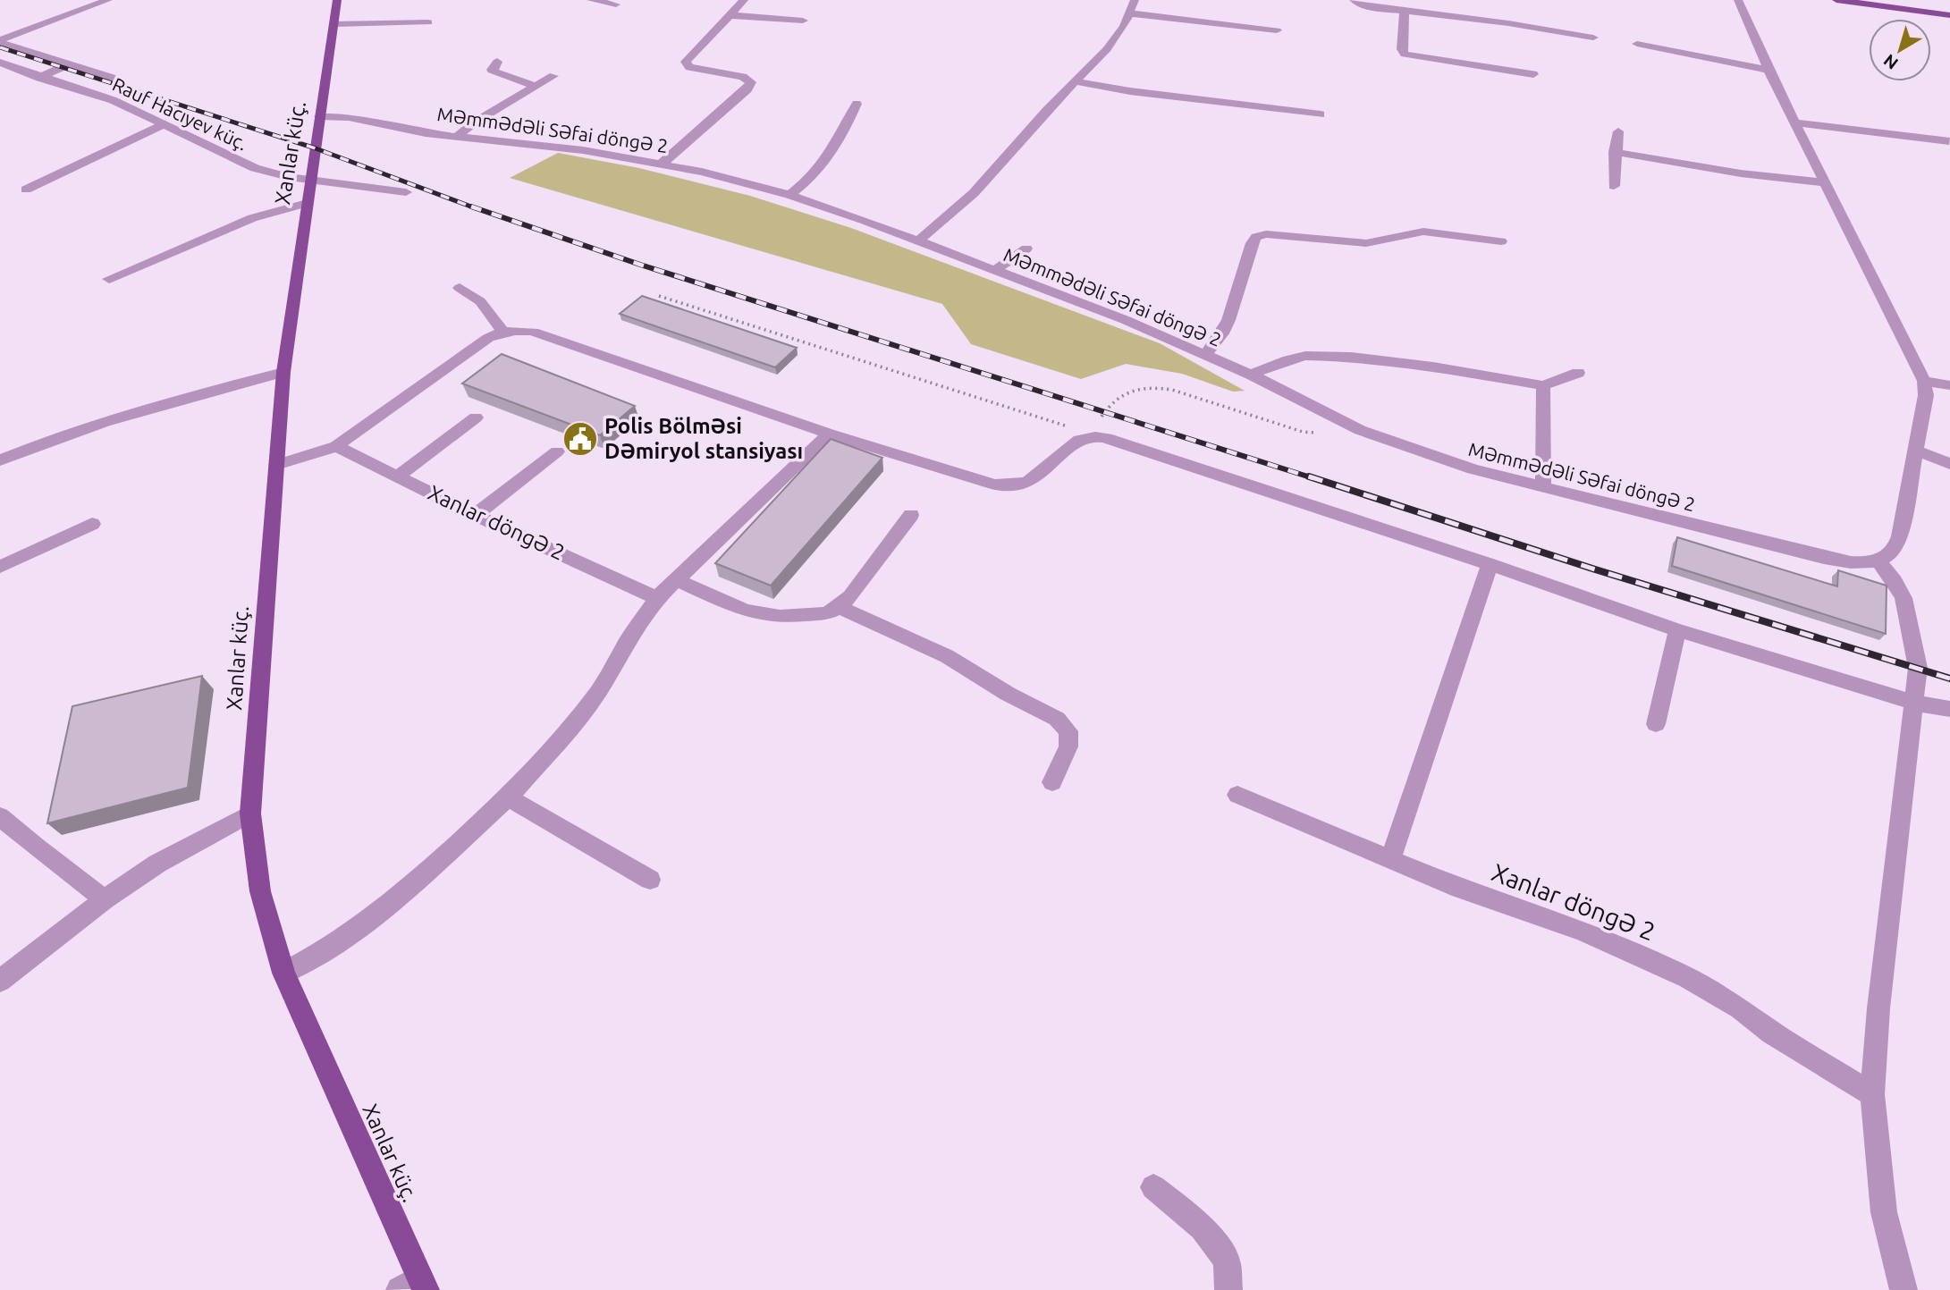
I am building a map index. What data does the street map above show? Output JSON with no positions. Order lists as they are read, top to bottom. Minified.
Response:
{"streets":{"main road":["Xanlar küç."],"street":["Rauf Hacıyev küç.","Məmmədəli Səfai döngə 2","Xanlar döngə 2"]},"crossings":[["Rauf Hacıyev küç.","Xanlar küç."],["Məmmədəli Səfai döngə 2","Xanlar küç."]],"places":{"public building":["Polis Bölməsi Dəmiryol stansiyası"]},"north":"bottom left"}
